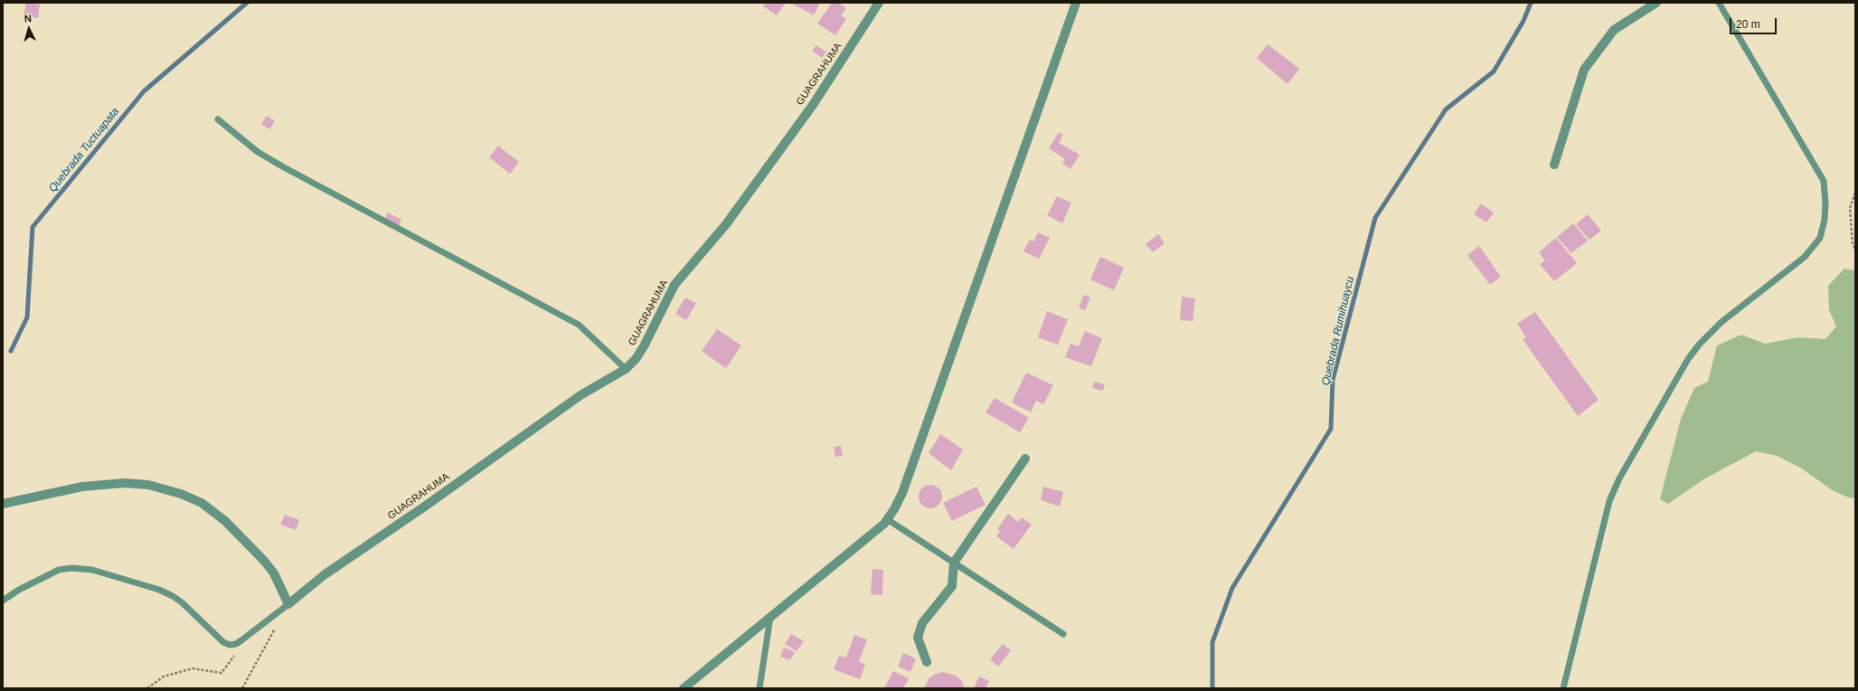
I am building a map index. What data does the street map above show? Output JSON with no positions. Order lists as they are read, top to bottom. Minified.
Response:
{"streets":{"street":["GUAGRAHUMA"]},"water":["Quebrada Tuctuapata","Quebrada Rumihuaycu"],"scale_bar":"20 m","north":"top"}
